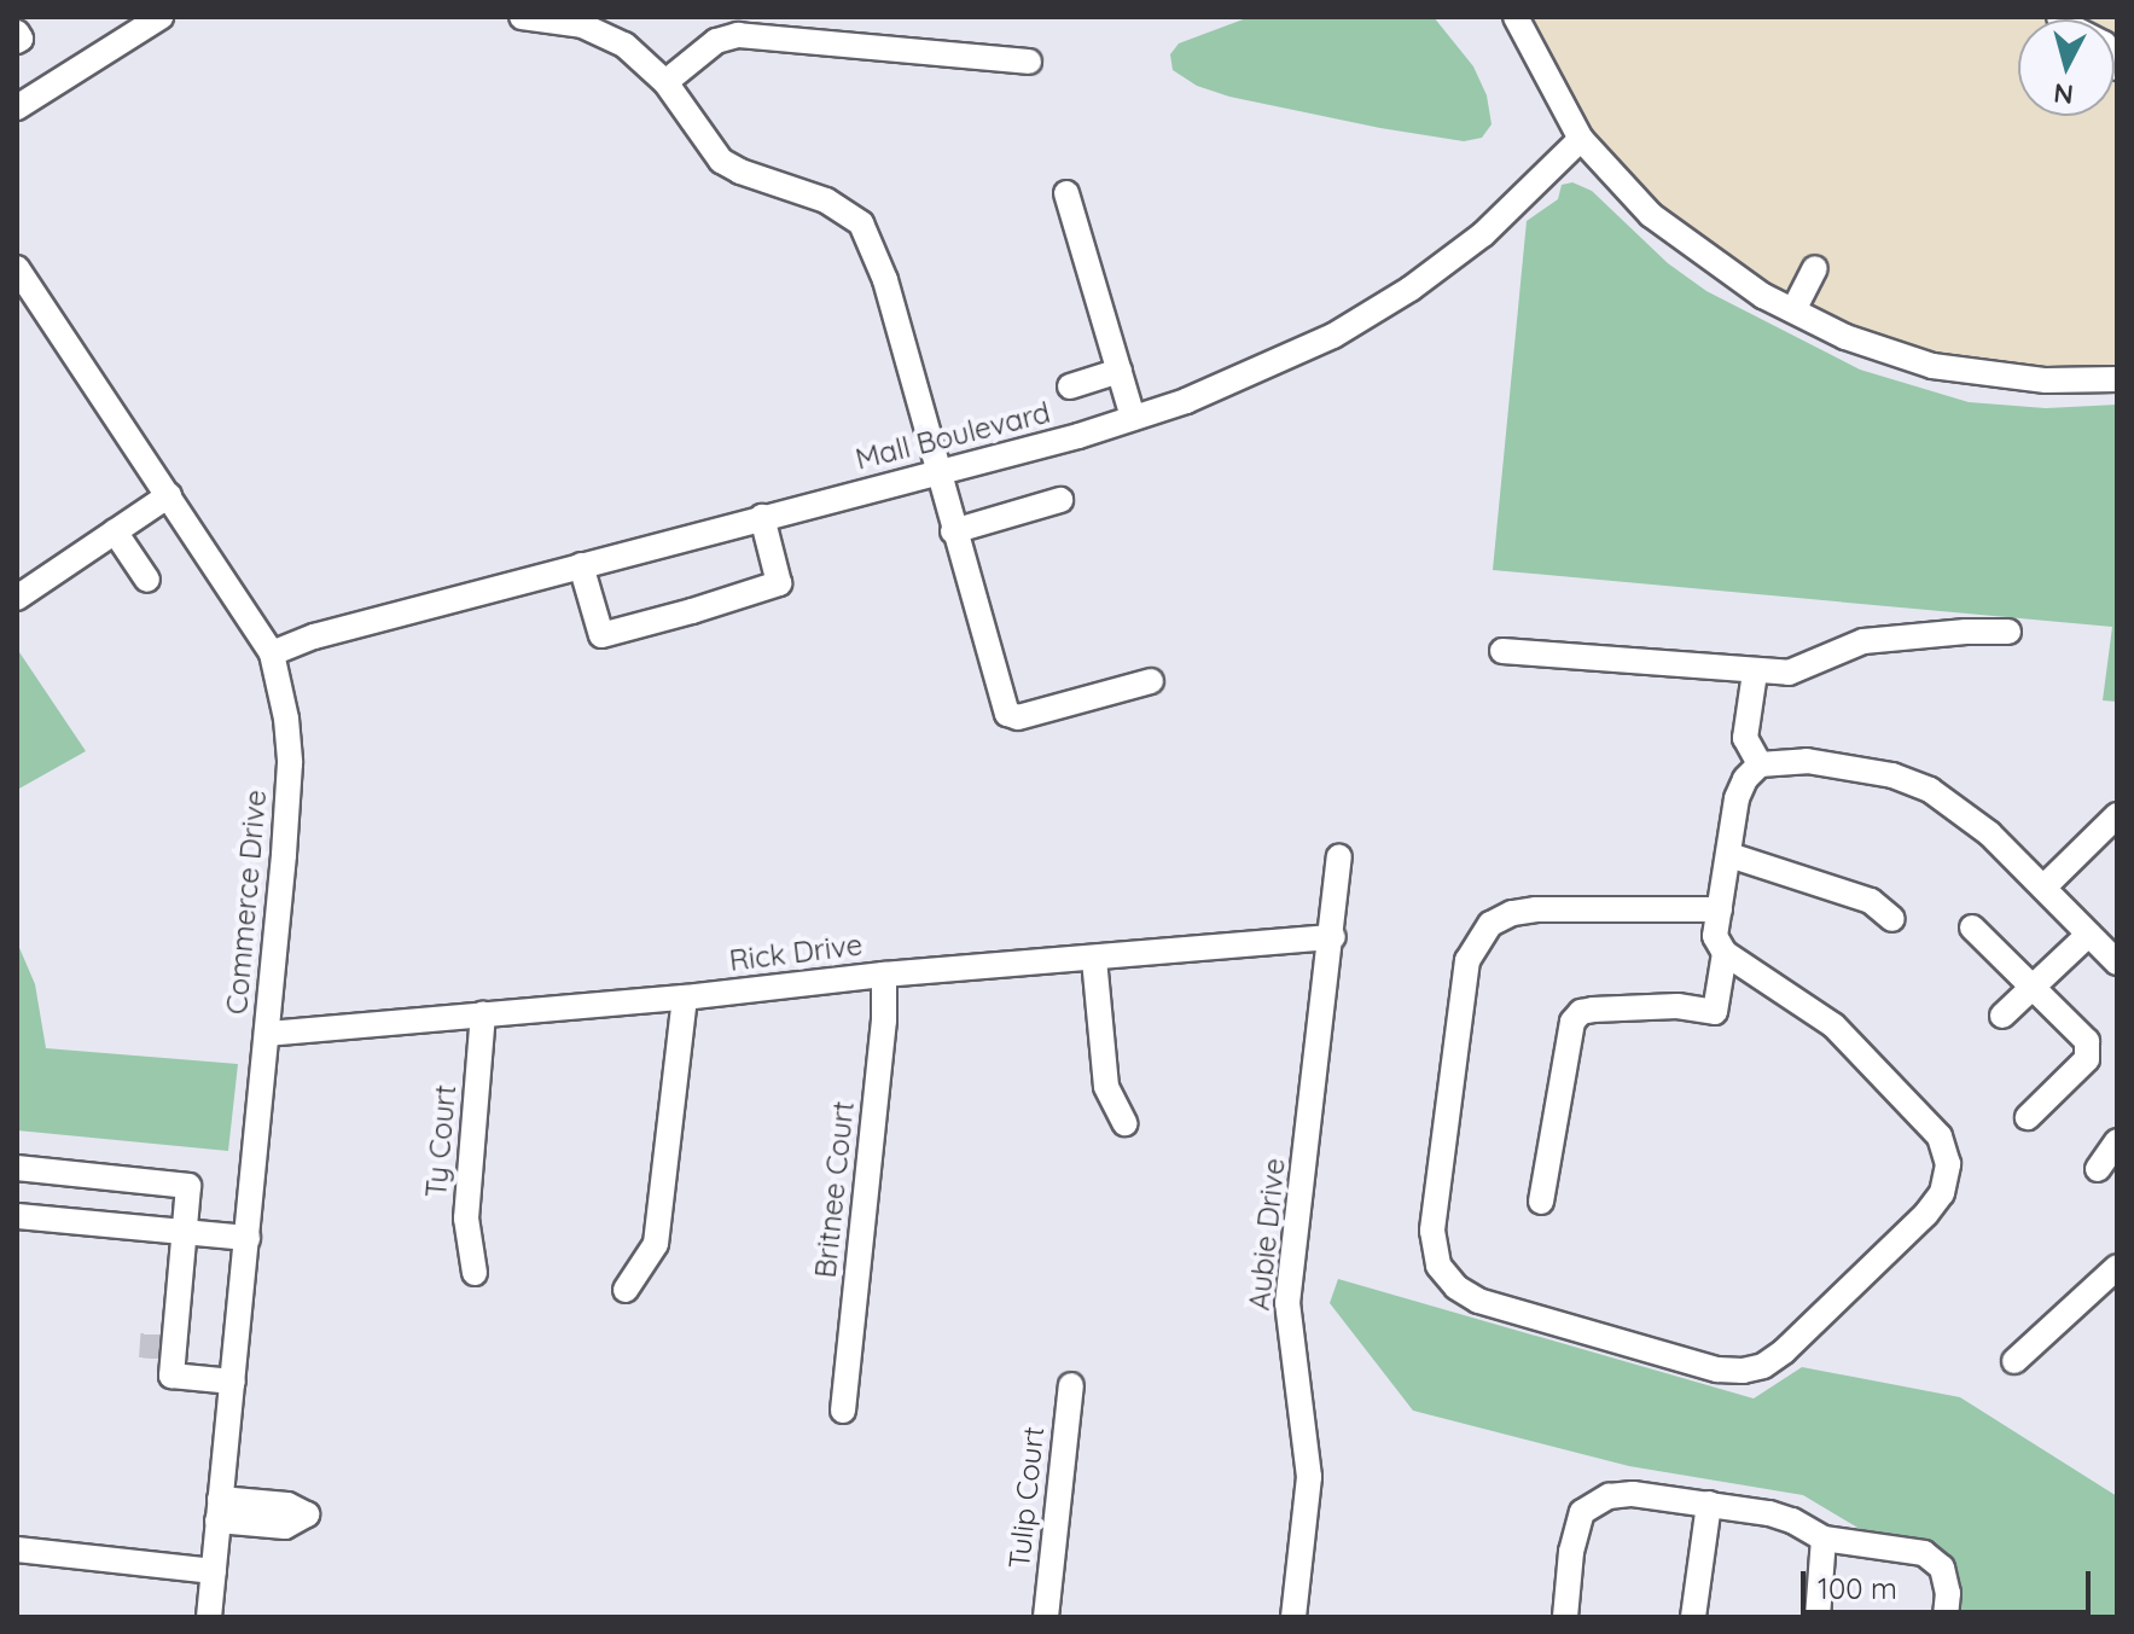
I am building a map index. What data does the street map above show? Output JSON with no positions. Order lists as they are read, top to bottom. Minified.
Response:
{"streets":{"street":["Mall Boulevard","Commerce Drive","Rick Drive","Ty Court","Britnee Court","Aubie Drive","Tulip Court"]},"crossings":[["Mall Boulevard","Commerce Drive"],["Commerce Drive","Rick Drive"],["Rick Drive","Ty Court"],["Rick Drive","Britnee Court"],["Rick Drive","Aubie Drive"]],"scale_bar":"100 m","north":"bottom"}
